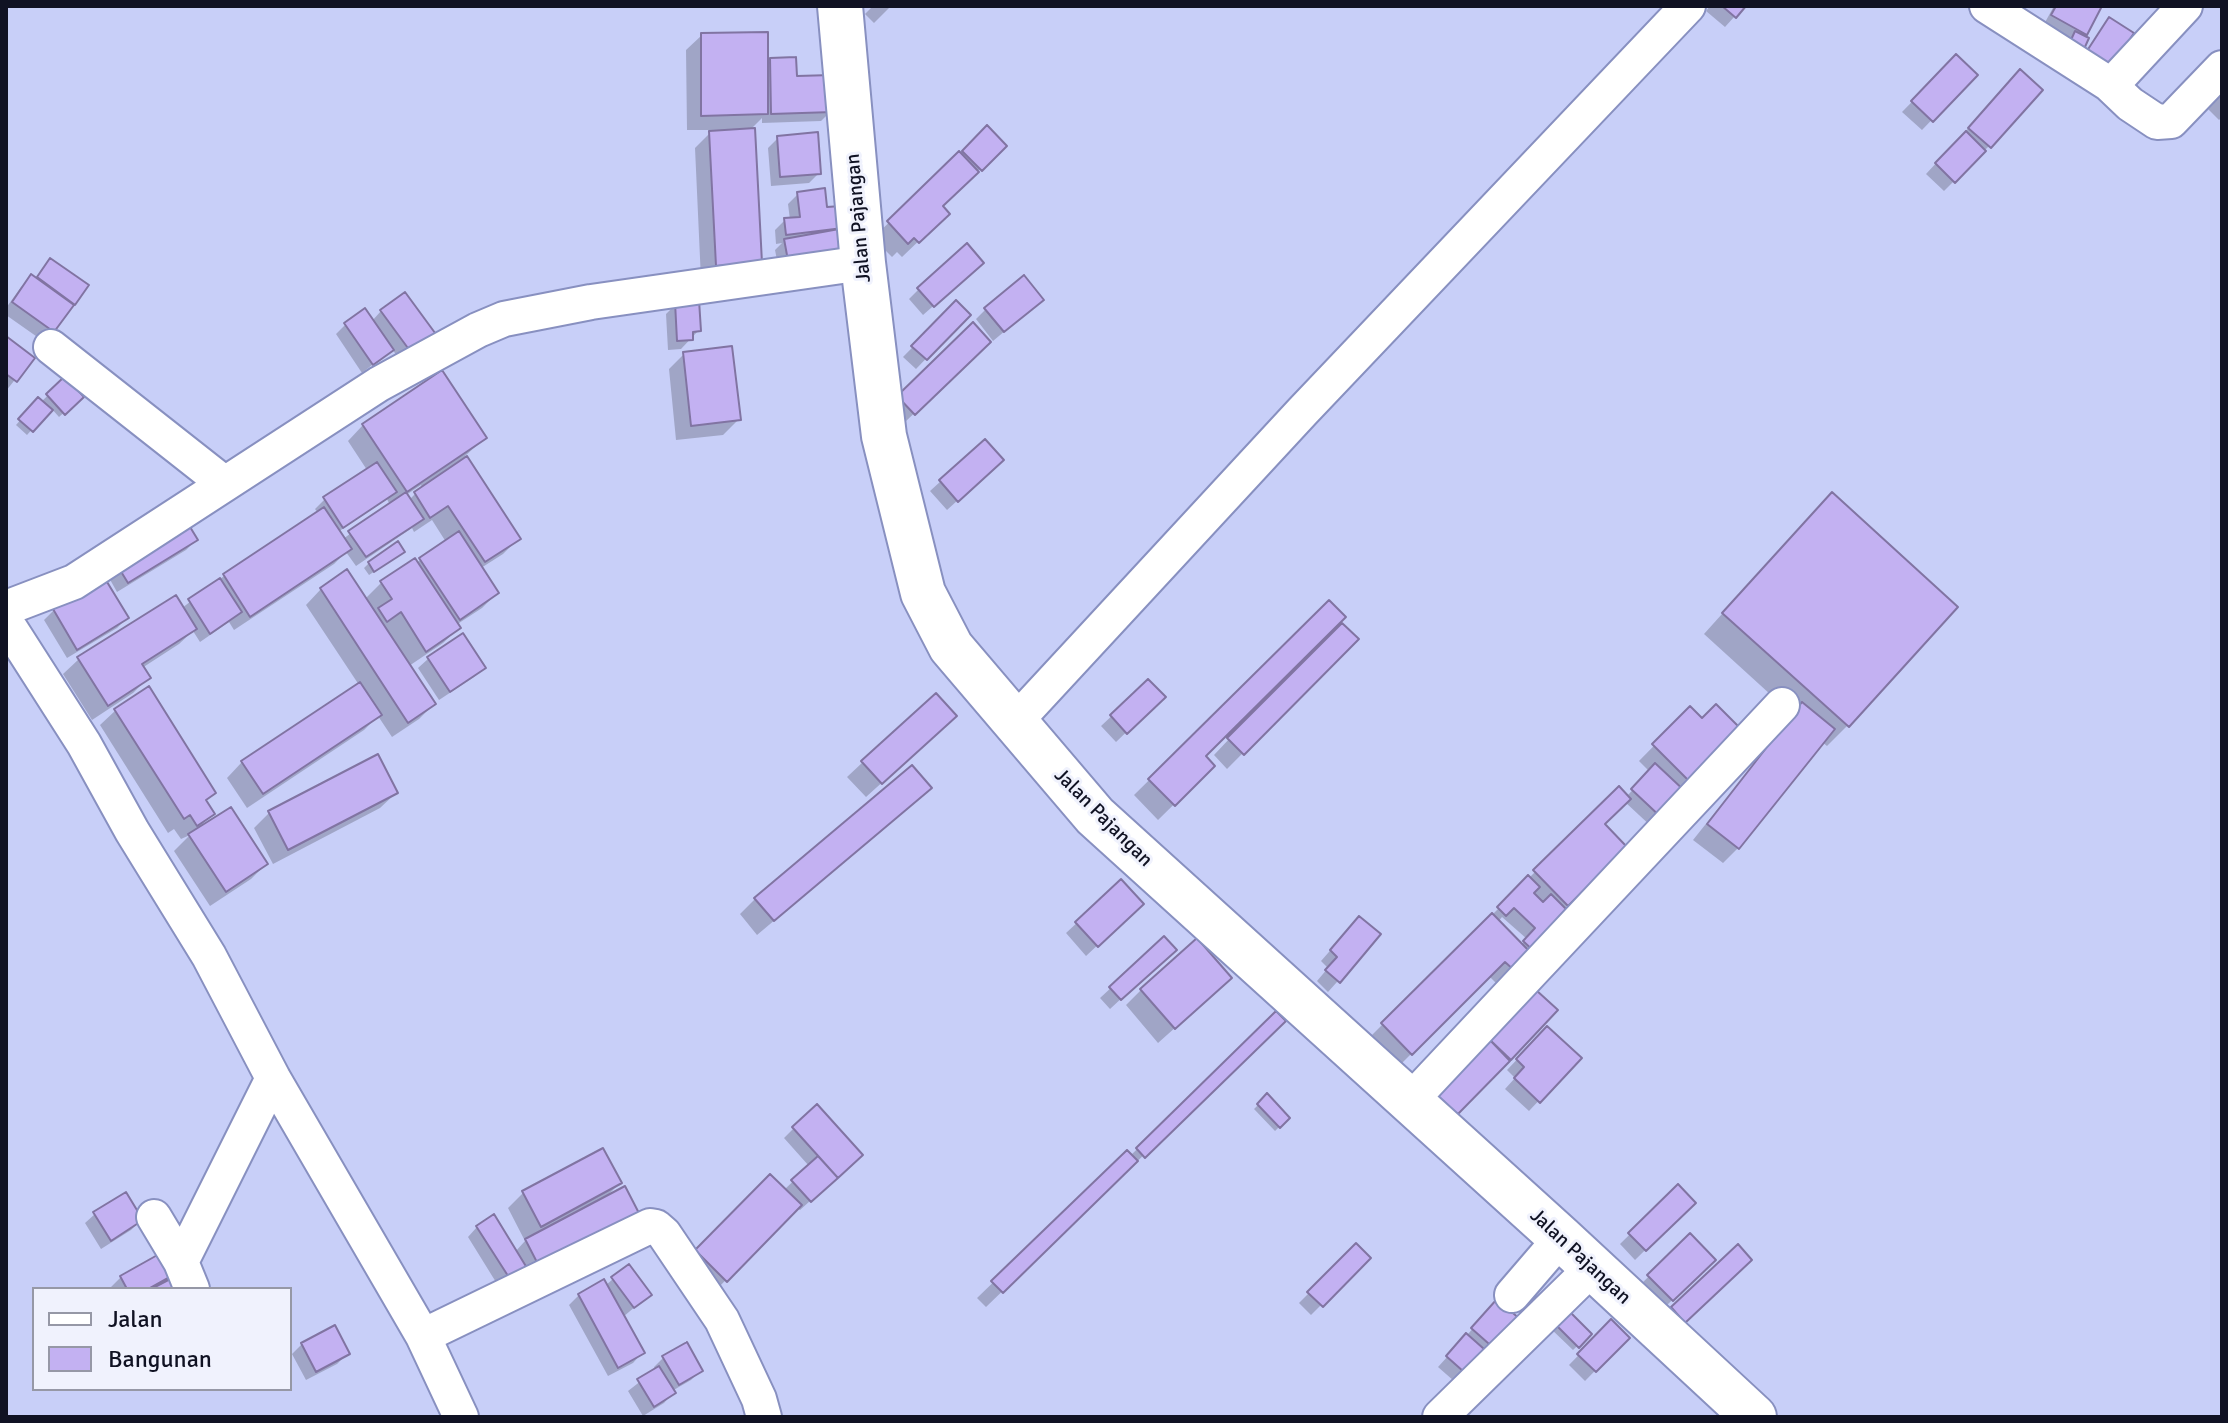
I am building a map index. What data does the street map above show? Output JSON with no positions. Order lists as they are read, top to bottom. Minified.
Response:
{"streets":{"main road":["Jalan Pajangan"]},"legend":["Jalan","Bangunan"]}
